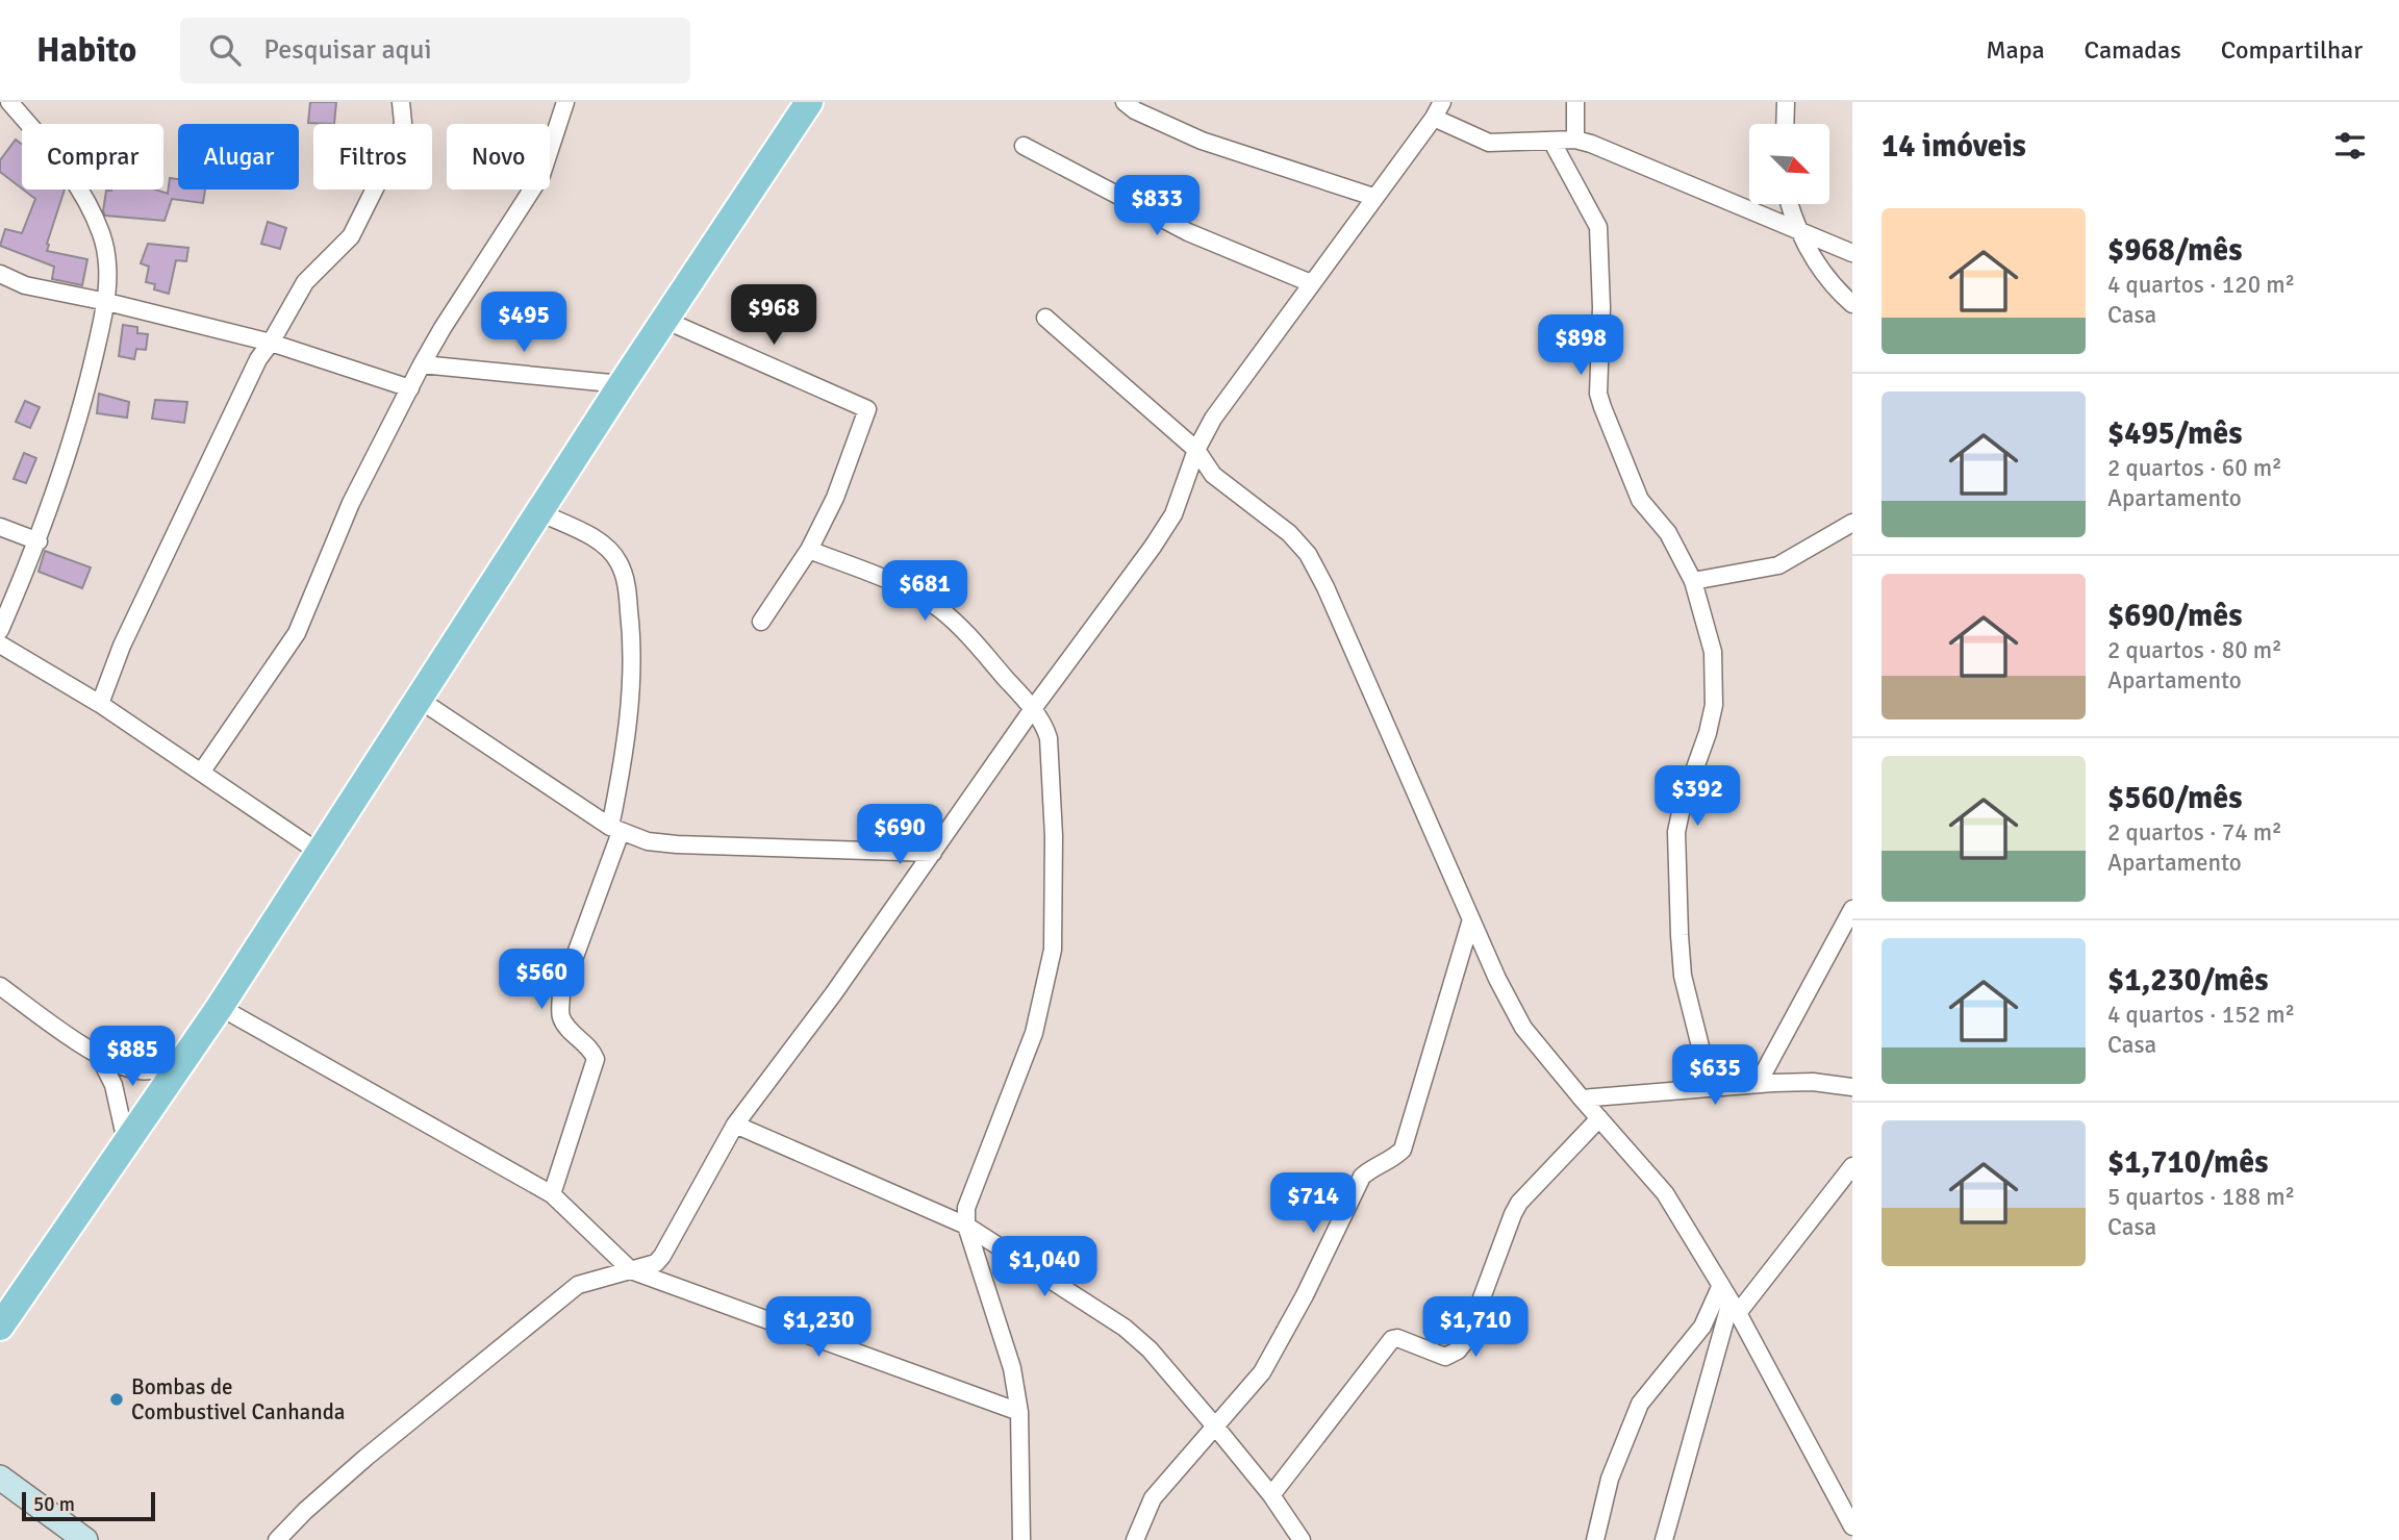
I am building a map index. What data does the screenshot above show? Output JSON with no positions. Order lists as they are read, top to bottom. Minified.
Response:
{"places":["Bombas de Combustivel Canhanda"],"scale_bar":"50 m","north":"bottom right","page":{"header":"Habito","search":"Pesquisar aqui","nav":["Mapa","Camadas","Compartilhar"],"heading":"14 imóveis","chip":["Comprar","Alugar","Filtros","Novo"],"price":["$833","$968","$495","$898","$681","$392","$690","$560","$885","$635","$714","$1,040","$1,230","$1,710"],"list":[{"name":"$968/mês","note":"4 quartos · 120 m² · Casa"},{"name":"$495/mês","note":"2 quartos · 60 m² · Apartamento"},{"name":"$690/mês","note":"2 quartos · 80 m² · Apartamento"},{"name":"$560/mês","note":"2 quartos · 74 m² · Apartamento"},{"name":"$1,230/mês","note":"4 quartos · 152 m² · Casa"},{"name":"$1,710/mês","note":"5 quartos · 188 m² · Casa"}],"scale":"50 m"}}
